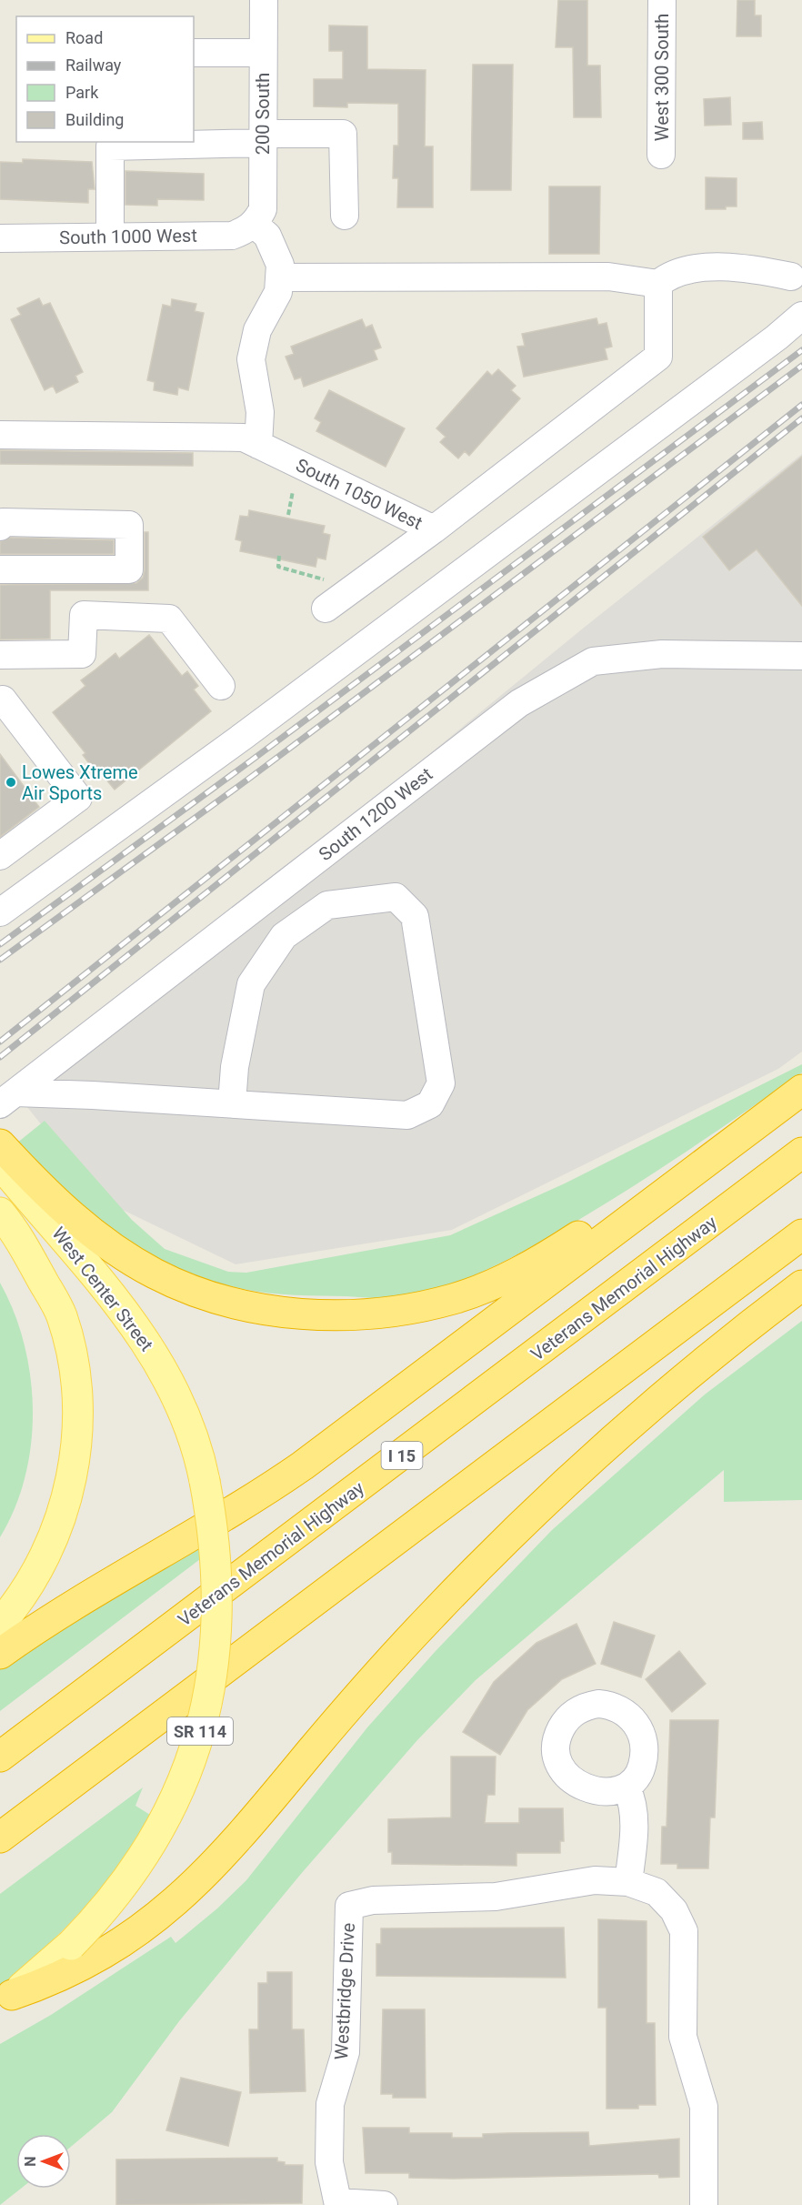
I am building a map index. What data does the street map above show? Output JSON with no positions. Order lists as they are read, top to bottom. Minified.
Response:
{"streets":{"highway":["Veterans Memorial Highway","I 15"],"main road":["West Center Street","SR 114"],"street":["West 300 South","200 South","South 1000 West","South 1050 West","South 1200 West","Westbridge Drive"]},"crossings":[["200 South","South 1000 West"]],"places":["Lowes Xtreme Air Sports"],"legend":["Road","Railway","Park","Building"],"north":"left"}
